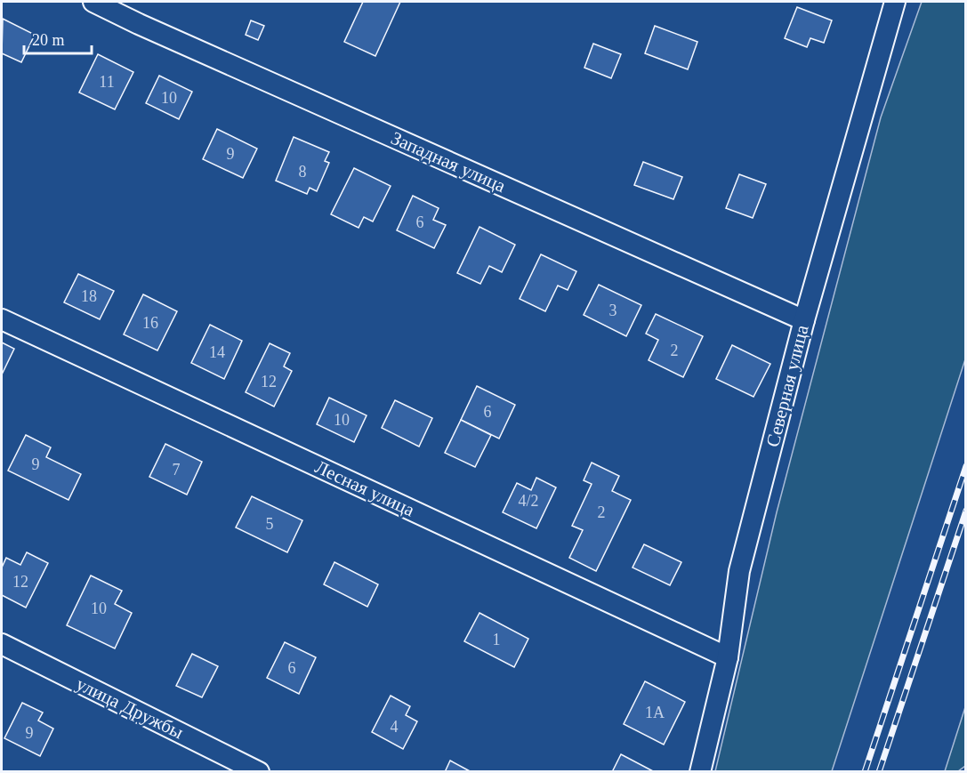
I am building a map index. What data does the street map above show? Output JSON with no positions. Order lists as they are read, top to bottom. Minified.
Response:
{"streets":{"street":["Западная улица","Северная улица","Лесная улица","улица Дружбы"]},"crossings":[["Западная улица","Северная улица"],["Северная улица","Лесная улица"]],"house_numbers":["11","10","9","8","6","18","3","16","2","14","12","6","10","9","7","4/2","2","5","12","10","1","6","1А","4","9"],"scale_bar":"20 m"}
